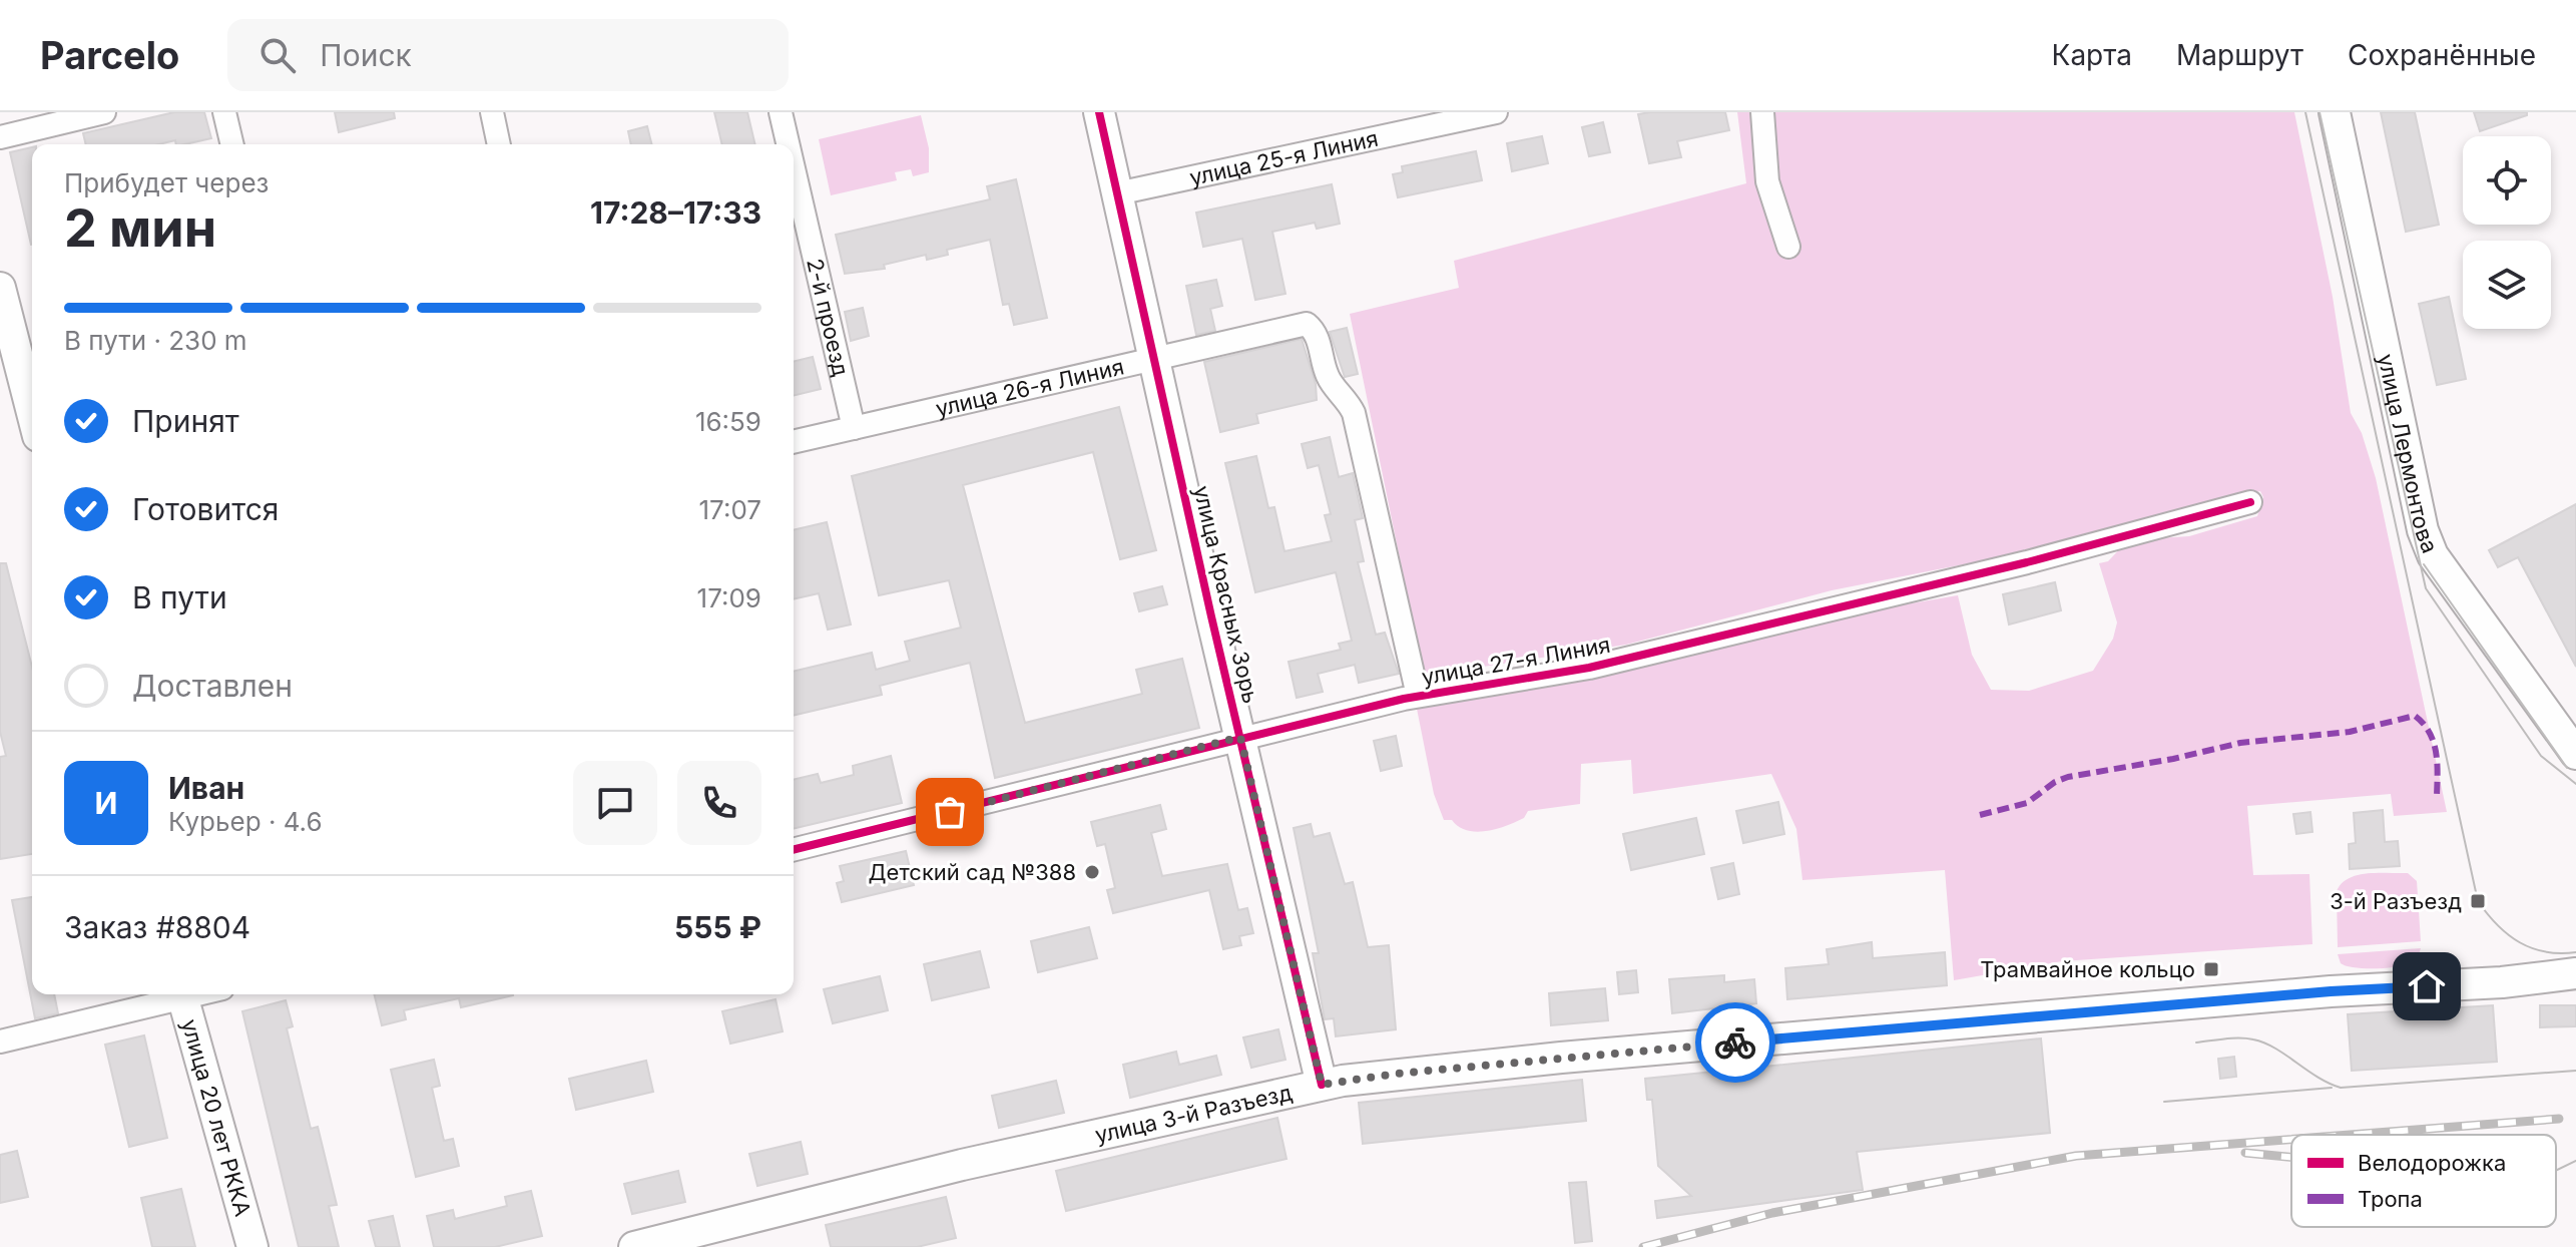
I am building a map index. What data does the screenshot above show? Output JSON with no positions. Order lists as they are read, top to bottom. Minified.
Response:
{"streets":{"main road":["улица Лермонтова","улица Красных Зорь","улица 3-й Разъезд","улица 20 лет РККА"],"street":["улица 25-я Линия","2-й проезд","улица 26-я Линия","улица 27-я Линия"]},"crossings":[["улица 25-я Линия","улица Красных Зорь"],["2-й проезд","улица 26-я Линия"],["улица 26-я Линия","улица Красных Зорь"],["улица 26-я Линия","улица 27-я Линия"],["улица Красных Зорь","улица 27-я Линия"],["улица Красных Зорь","улица 3-й Разъезд"]],"places":{"other":["Детский сад №388"],"transit":["3-й Разъезд","Трамвайное кольцо"]},"legend":["Велодорожка","Тропа"],"page":{"header":"Parcelo","search":"Поиск","nav":["Карта","Маршрут","Сохранённые"],"heading":["2 мин","Прибудет через","17:28–17:33"],"panel":["Иван","Курьер · 4.6","Заказ #8804","555 ₽"],"bar":"В пути · 230 m","list":[["Принят","16:59"],["Готовится","17:07"],["В пути","17:09"],"Доставлен"],"round":"И"}}
